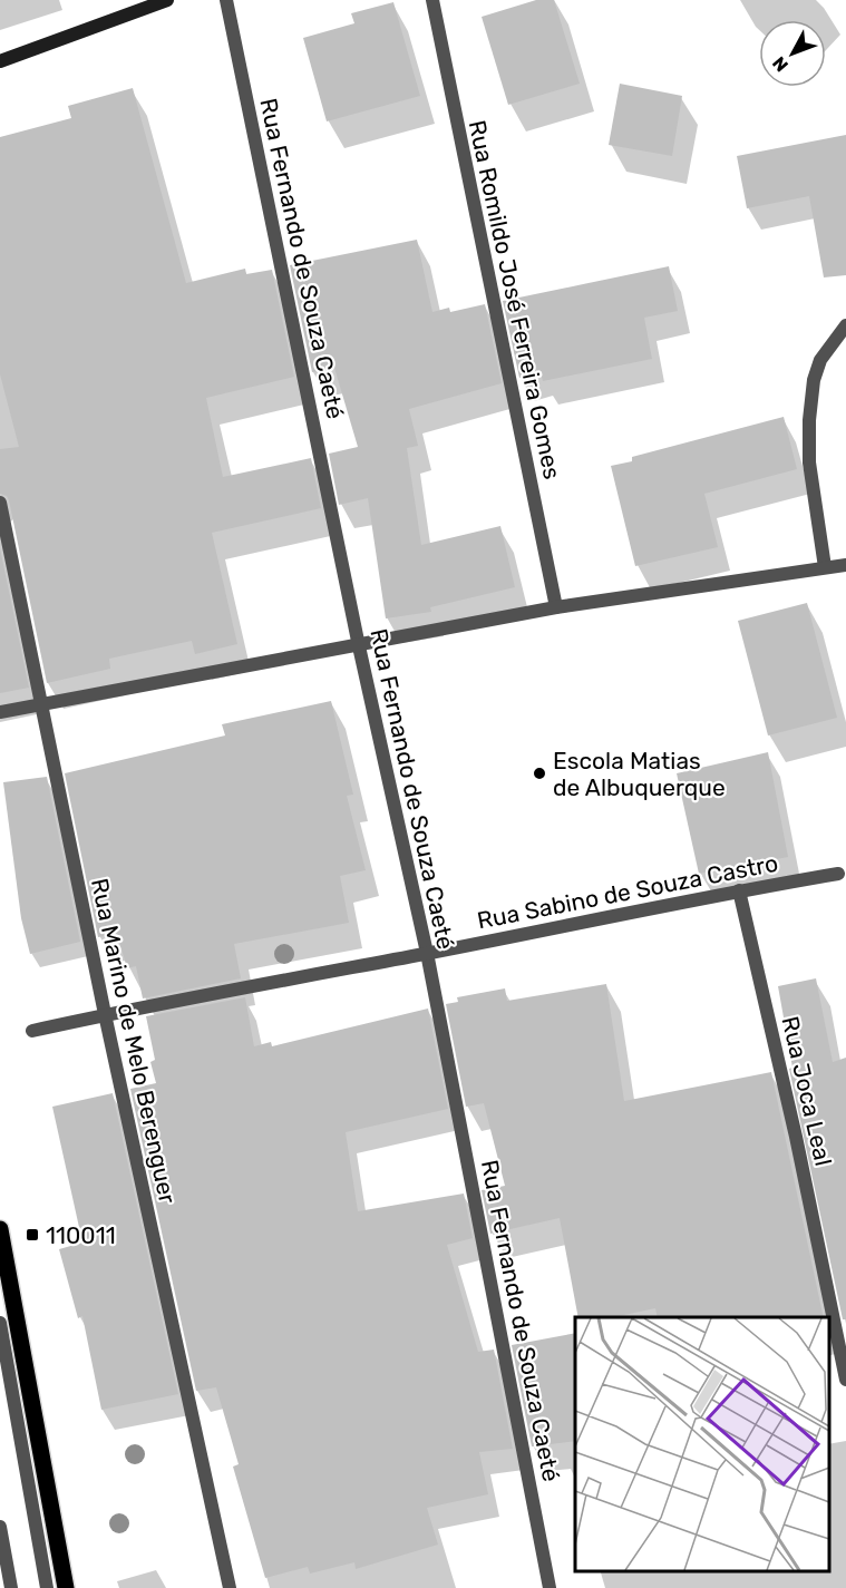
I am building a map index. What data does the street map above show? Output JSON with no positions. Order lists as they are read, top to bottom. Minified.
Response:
{"streets":{"street":["Rua Fernando de Souza Caeté","Rua Romildo José Ferreira Gomes","Rua Sabino de Souza Castro","Rua Marino de Melo Berenguer","Rua Joca Leal"]},"crossings":[["Rua Fernando de Souza Caeté","Rua Sabino de Souza Castro"],["Rua Sabino de Souza Castro","Rua Marino de Melo Berenguer"],["Rua Sabino de Souza Castro","Rua Joca Leal"]],"places":{"other":["Escola Matias de Albuquerque"],"transit":["110011"]},"north":"bottom left"}
